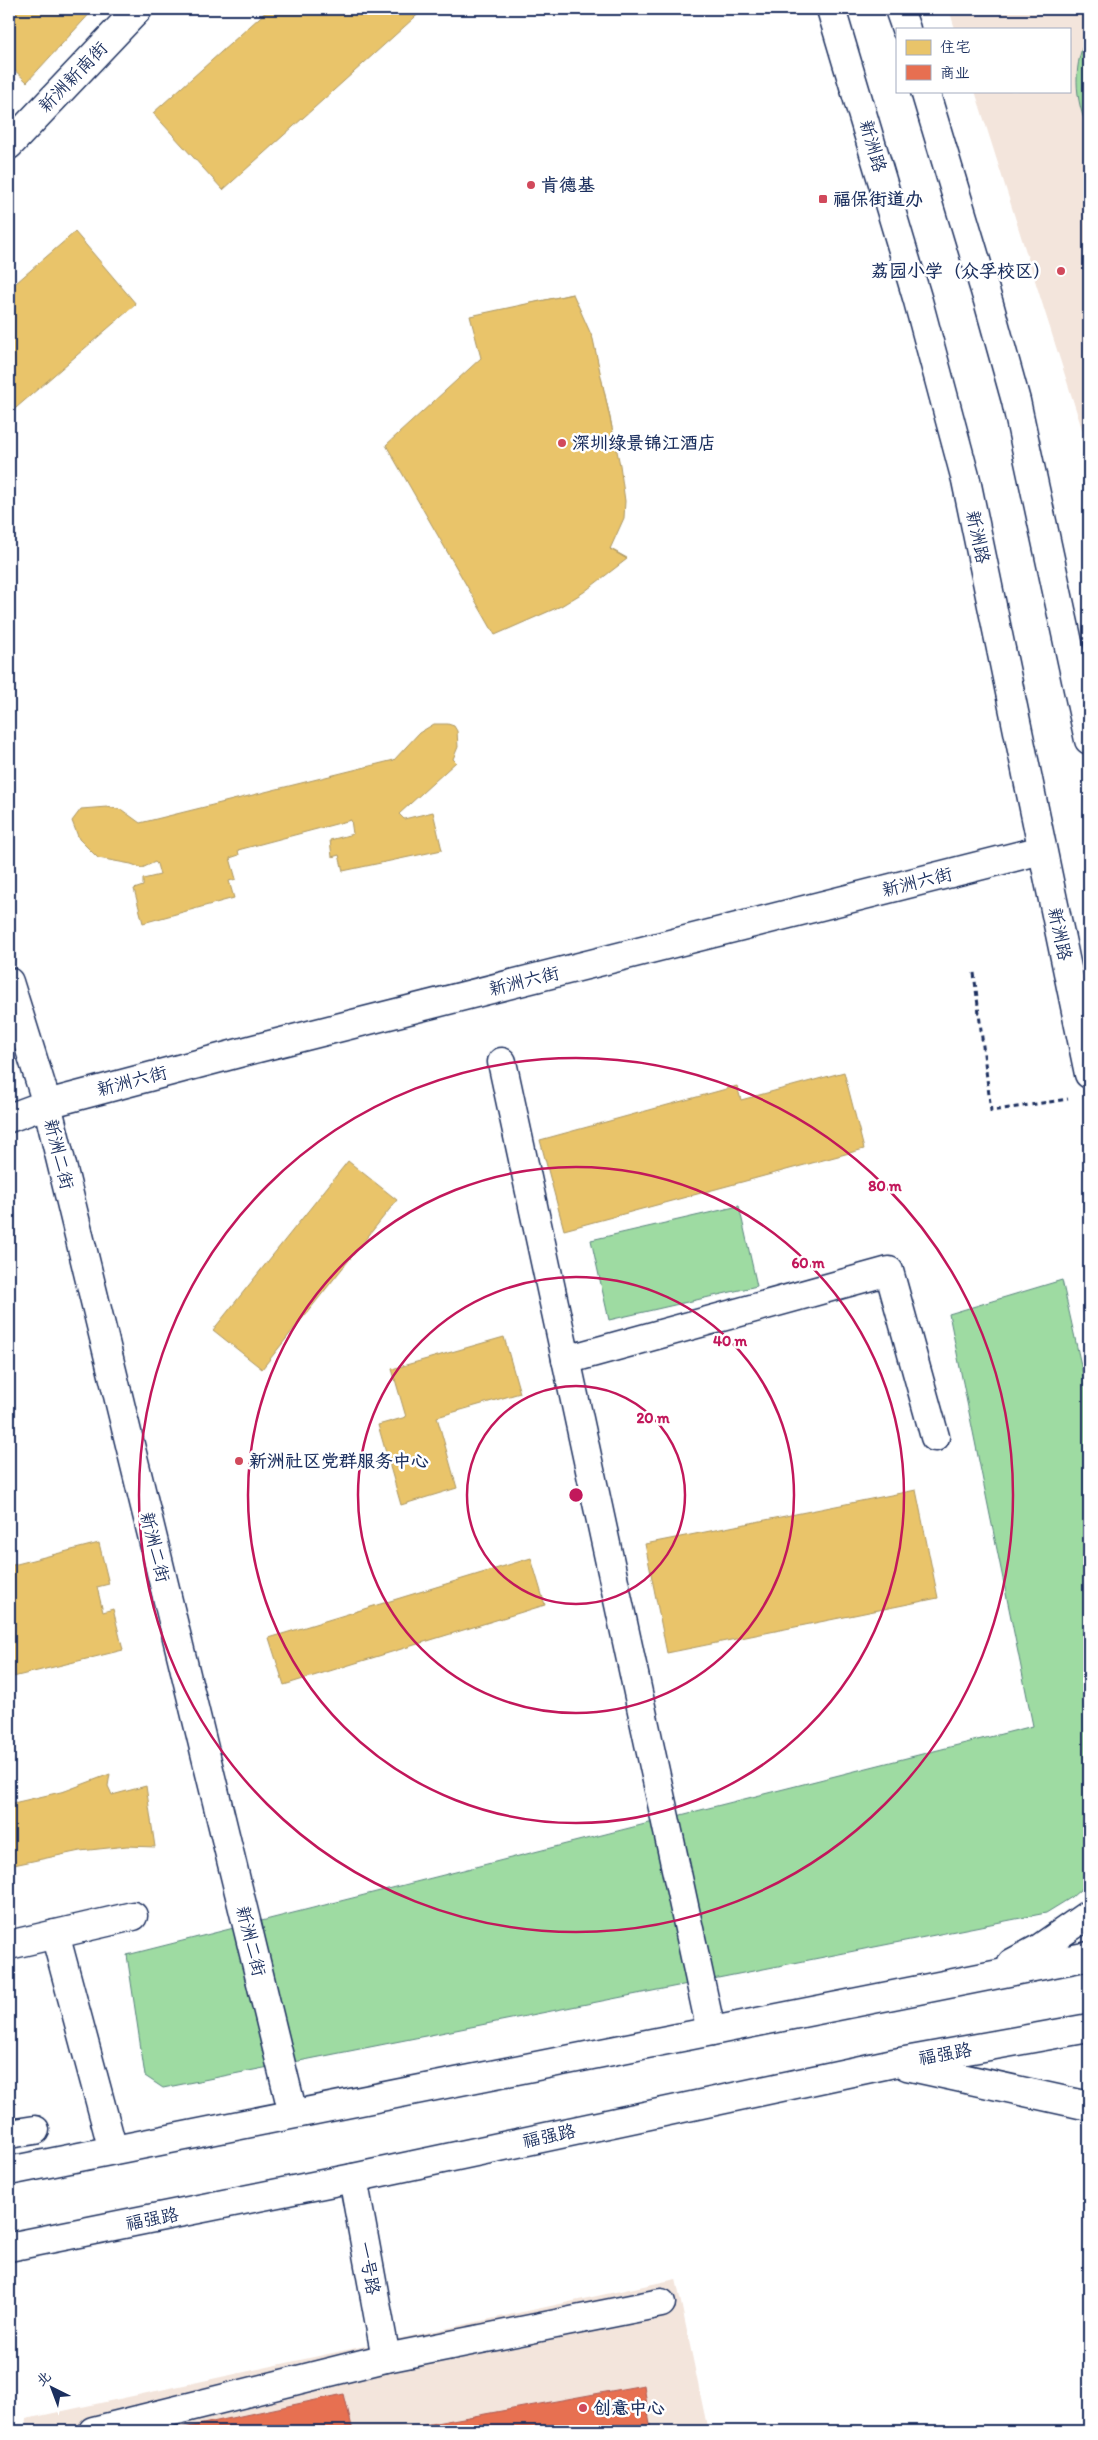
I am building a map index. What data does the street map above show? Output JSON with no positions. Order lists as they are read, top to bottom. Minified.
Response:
{"streets":{"main road":["新洲新南街","新洲路","新洲六街","新洲二街","福强路","一号路"]},"crossings":[["新洲路","新洲六街"],["新洲六街","新洲二街"],["福强路","一号路"]],"places":{"other":["肯德基","荔园小学（众孚校区）","深圳绿景锦江酒店","新洲社区党群服务中心","创意中心"],"transit":["福保街道办"]},"legend":["住宅","商业"],"north":"top left","rings":["80 m","60 m","40 m","20 m"]}
